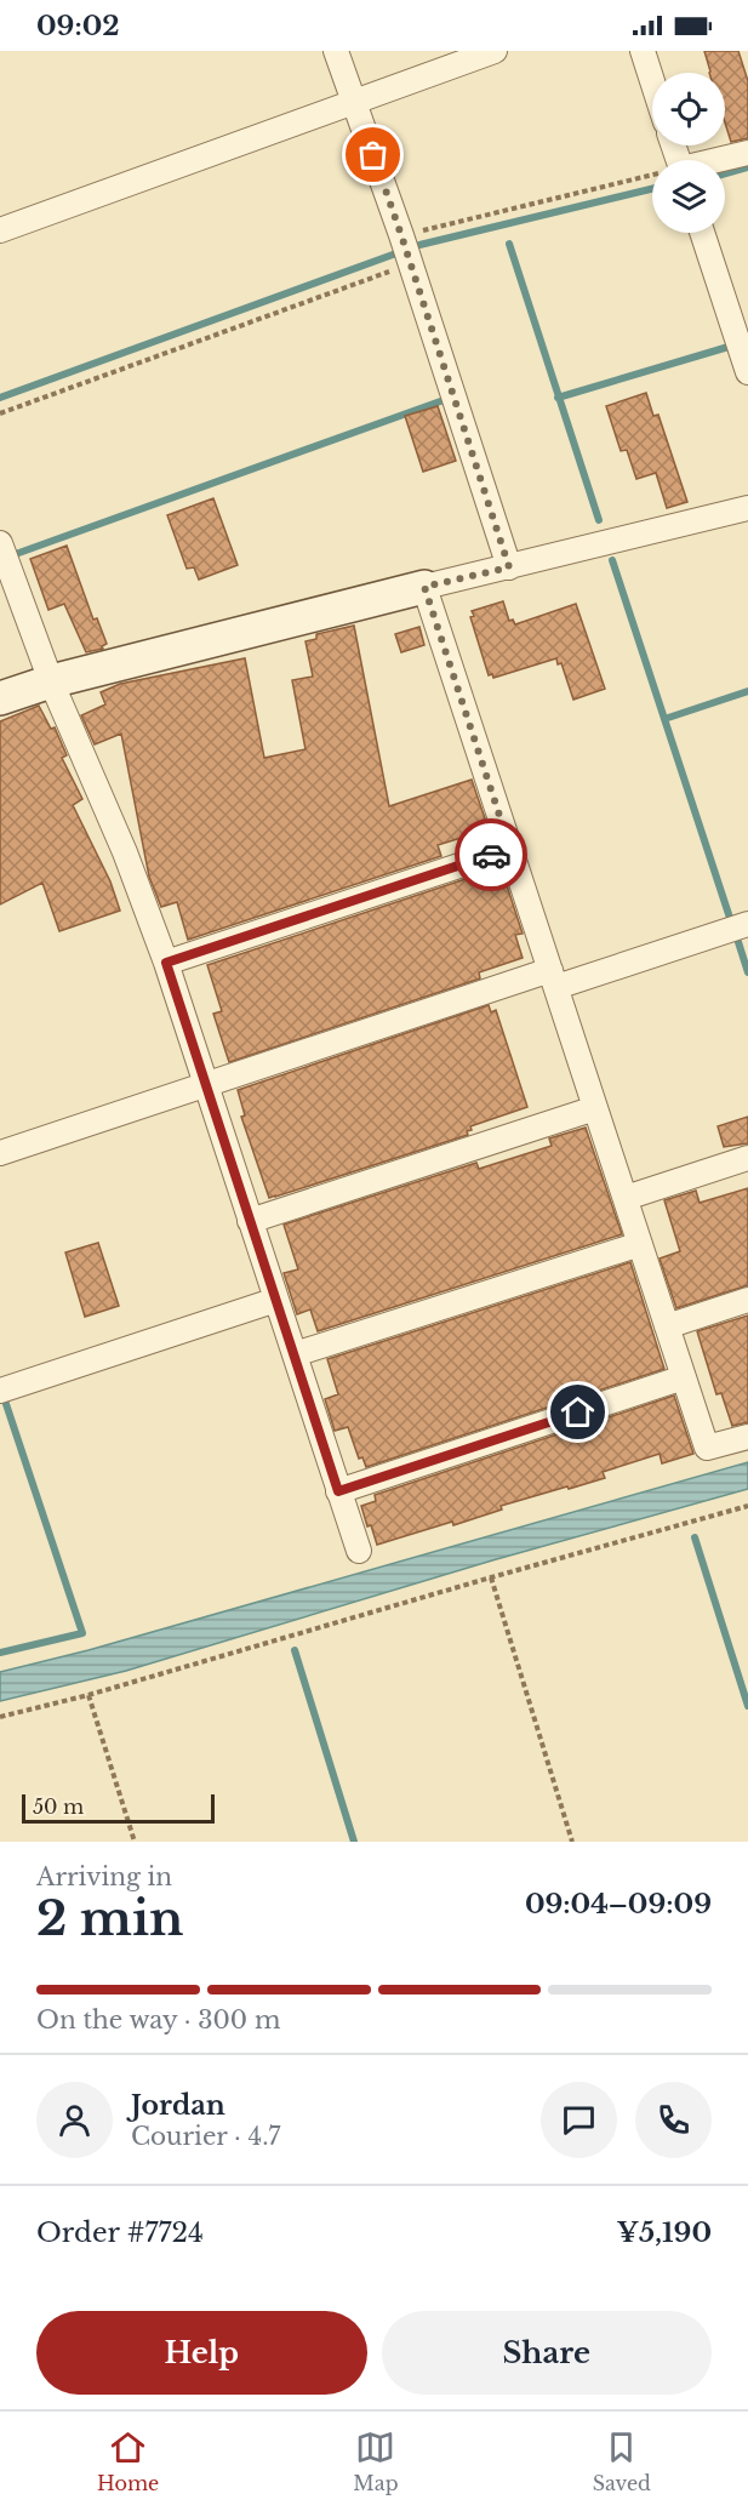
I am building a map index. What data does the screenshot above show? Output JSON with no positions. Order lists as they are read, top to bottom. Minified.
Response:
{"scale_bar":"50 m","page":{"status":"09:02","scale":"50 m","heading":["2 min","Arriving in","09:04–09:09"],"panel":["Jordan","Courier · 4.7","Order #7724","¥5,190"],"bar":"On the way · 300 m","buttons":["Help","Share"],"tabs":["Home","Map","Saved"]}}
